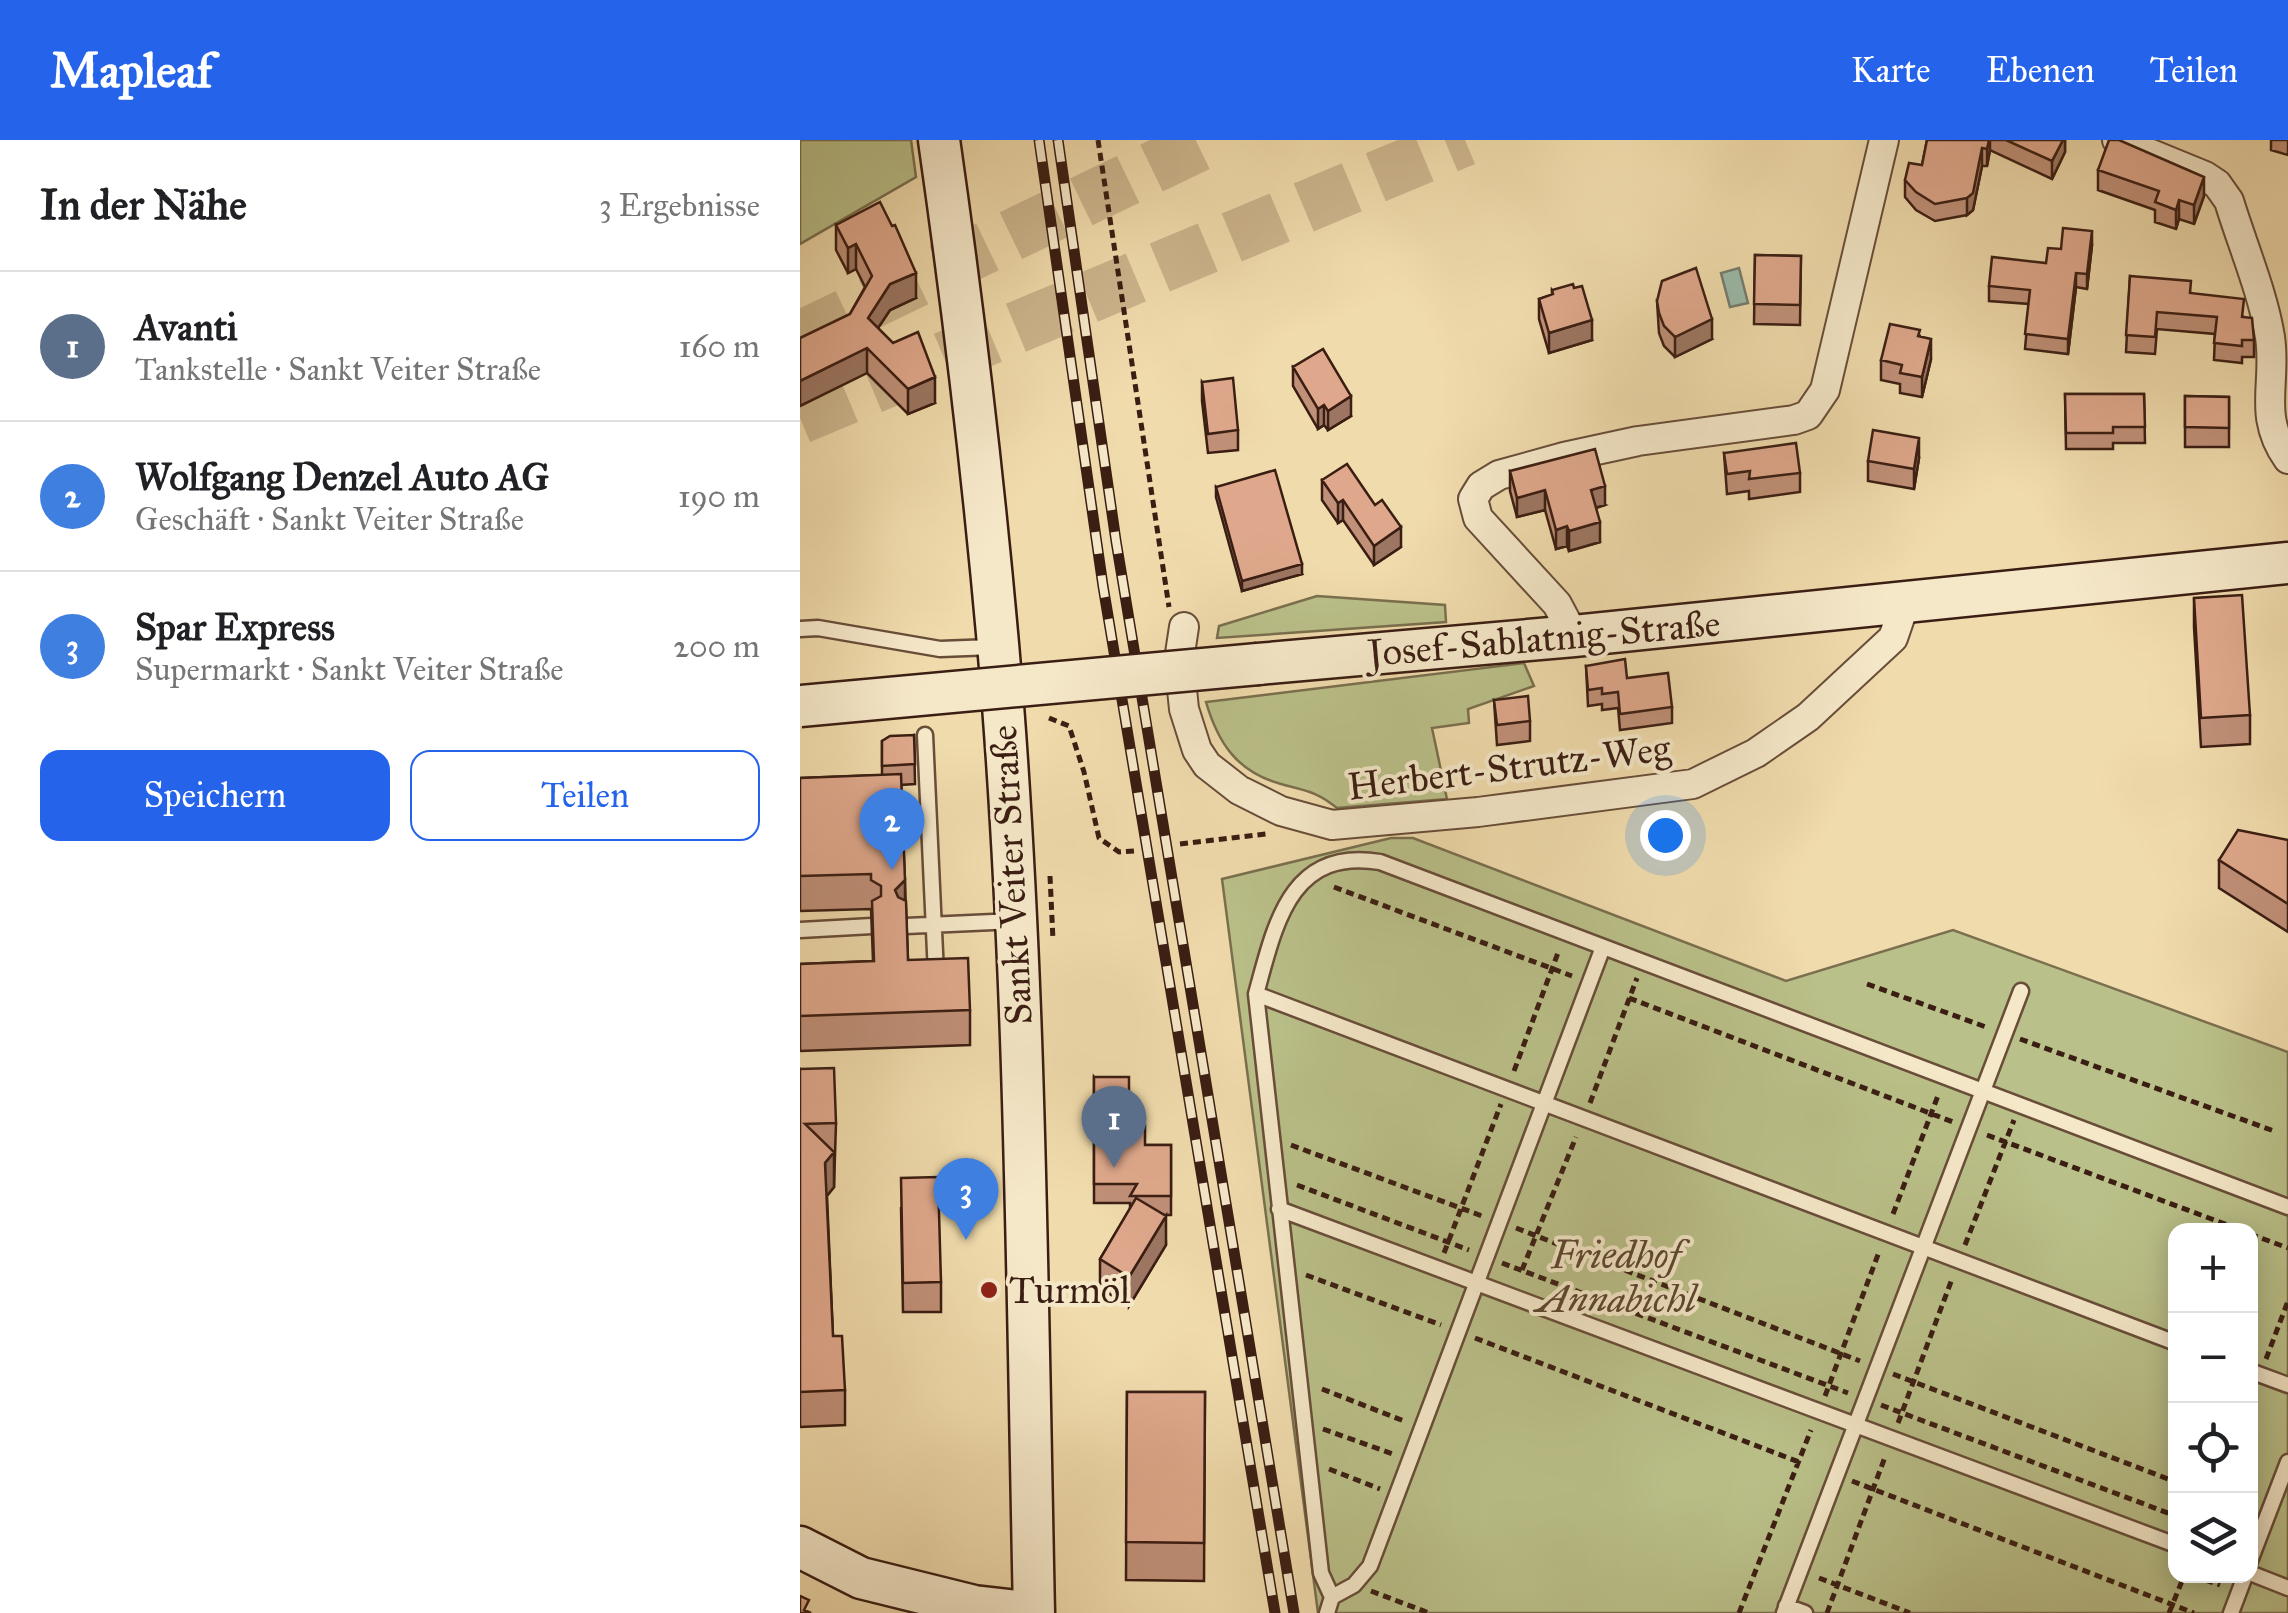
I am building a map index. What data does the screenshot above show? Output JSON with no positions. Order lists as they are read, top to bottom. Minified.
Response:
{"streets":{"main road":["Josef-Sablatnig-Straße","Sankt Veiter Straße"],"street":["Herbert-Strutz-Weg"]},"crossings":[["Josef-Sablatnig-Straße","Herbert-Strutz-Weg"]],"parks":["Friedhof Annabichl"],"places":["Turmöl"],"page":{"header":"Mapleaf","nav":["Karte","Ebenen","Teilen"],"heading":["In der Nähe","3 Ergebnisse"],"list":[{"mark":"1","name":"Avanti","note":"Tankstelle · Sankt Veiter Straße","value":"160 m"},{"mark":"2","name":"Wolfgang Denzel Auto AG","note":"Geschäft · Sankt Veiter Straße","value":"190 m"},{"mark":"3","name":"Spar Express","note":"Supermarkt · Sankt Veiter Straße","value":"200 m"}],"buttons":["Speichern","Teilen"],"pins":["2","1","3"],"map_buttons":["+","−"]}}
